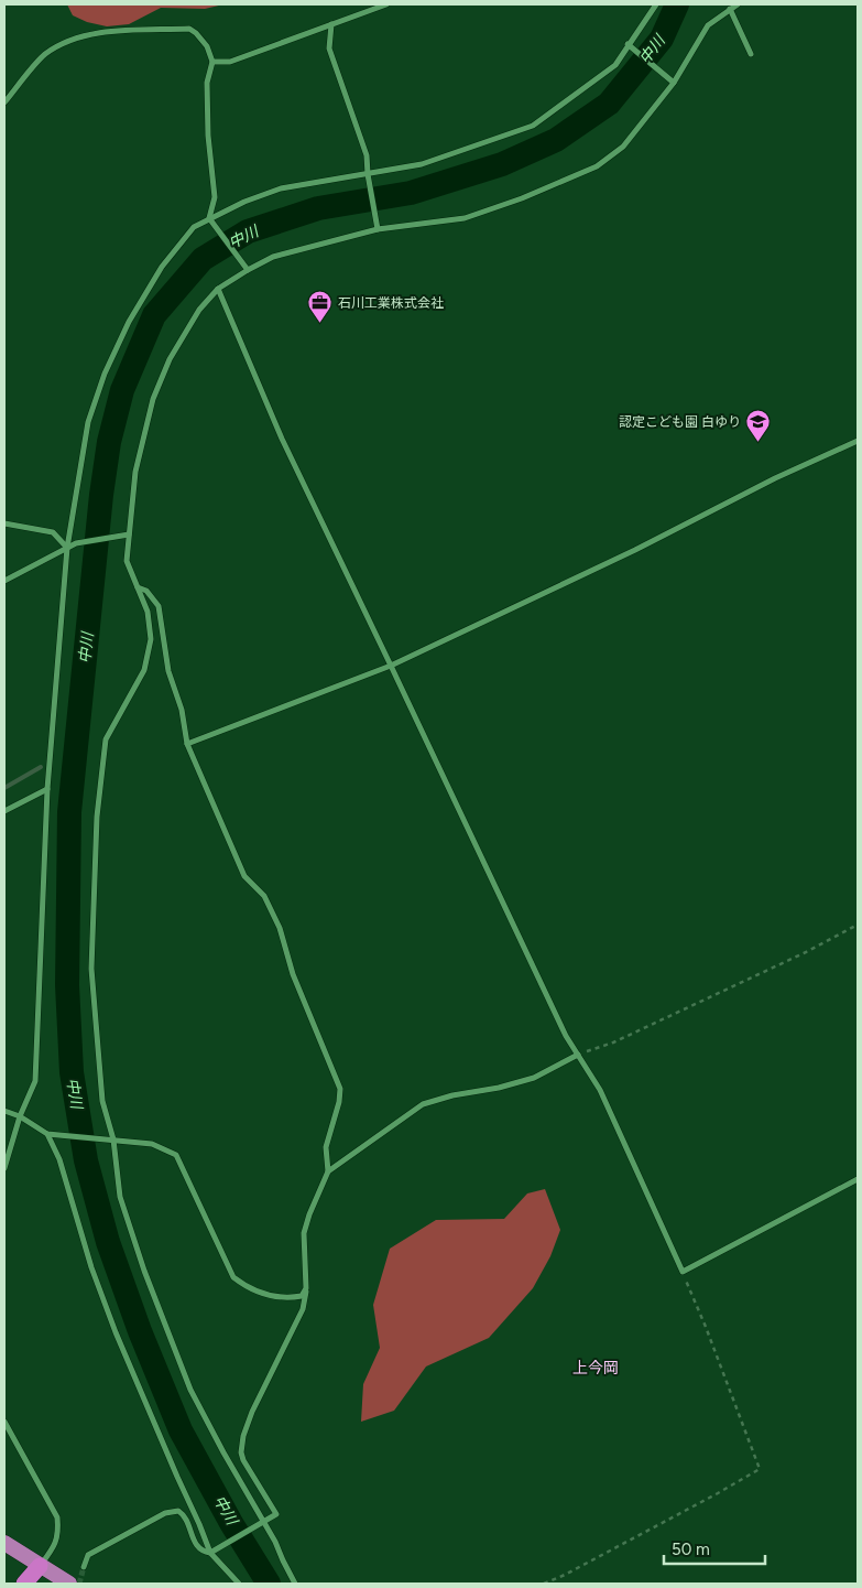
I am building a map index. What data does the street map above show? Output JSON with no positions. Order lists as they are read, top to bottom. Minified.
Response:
{"districts":["上今岡"],"water":["中川"],"places":{"office":["石川工業株式会社"],"school or university":["認定こども園 白ゆり"]},"scale_bar":"50 m"}
